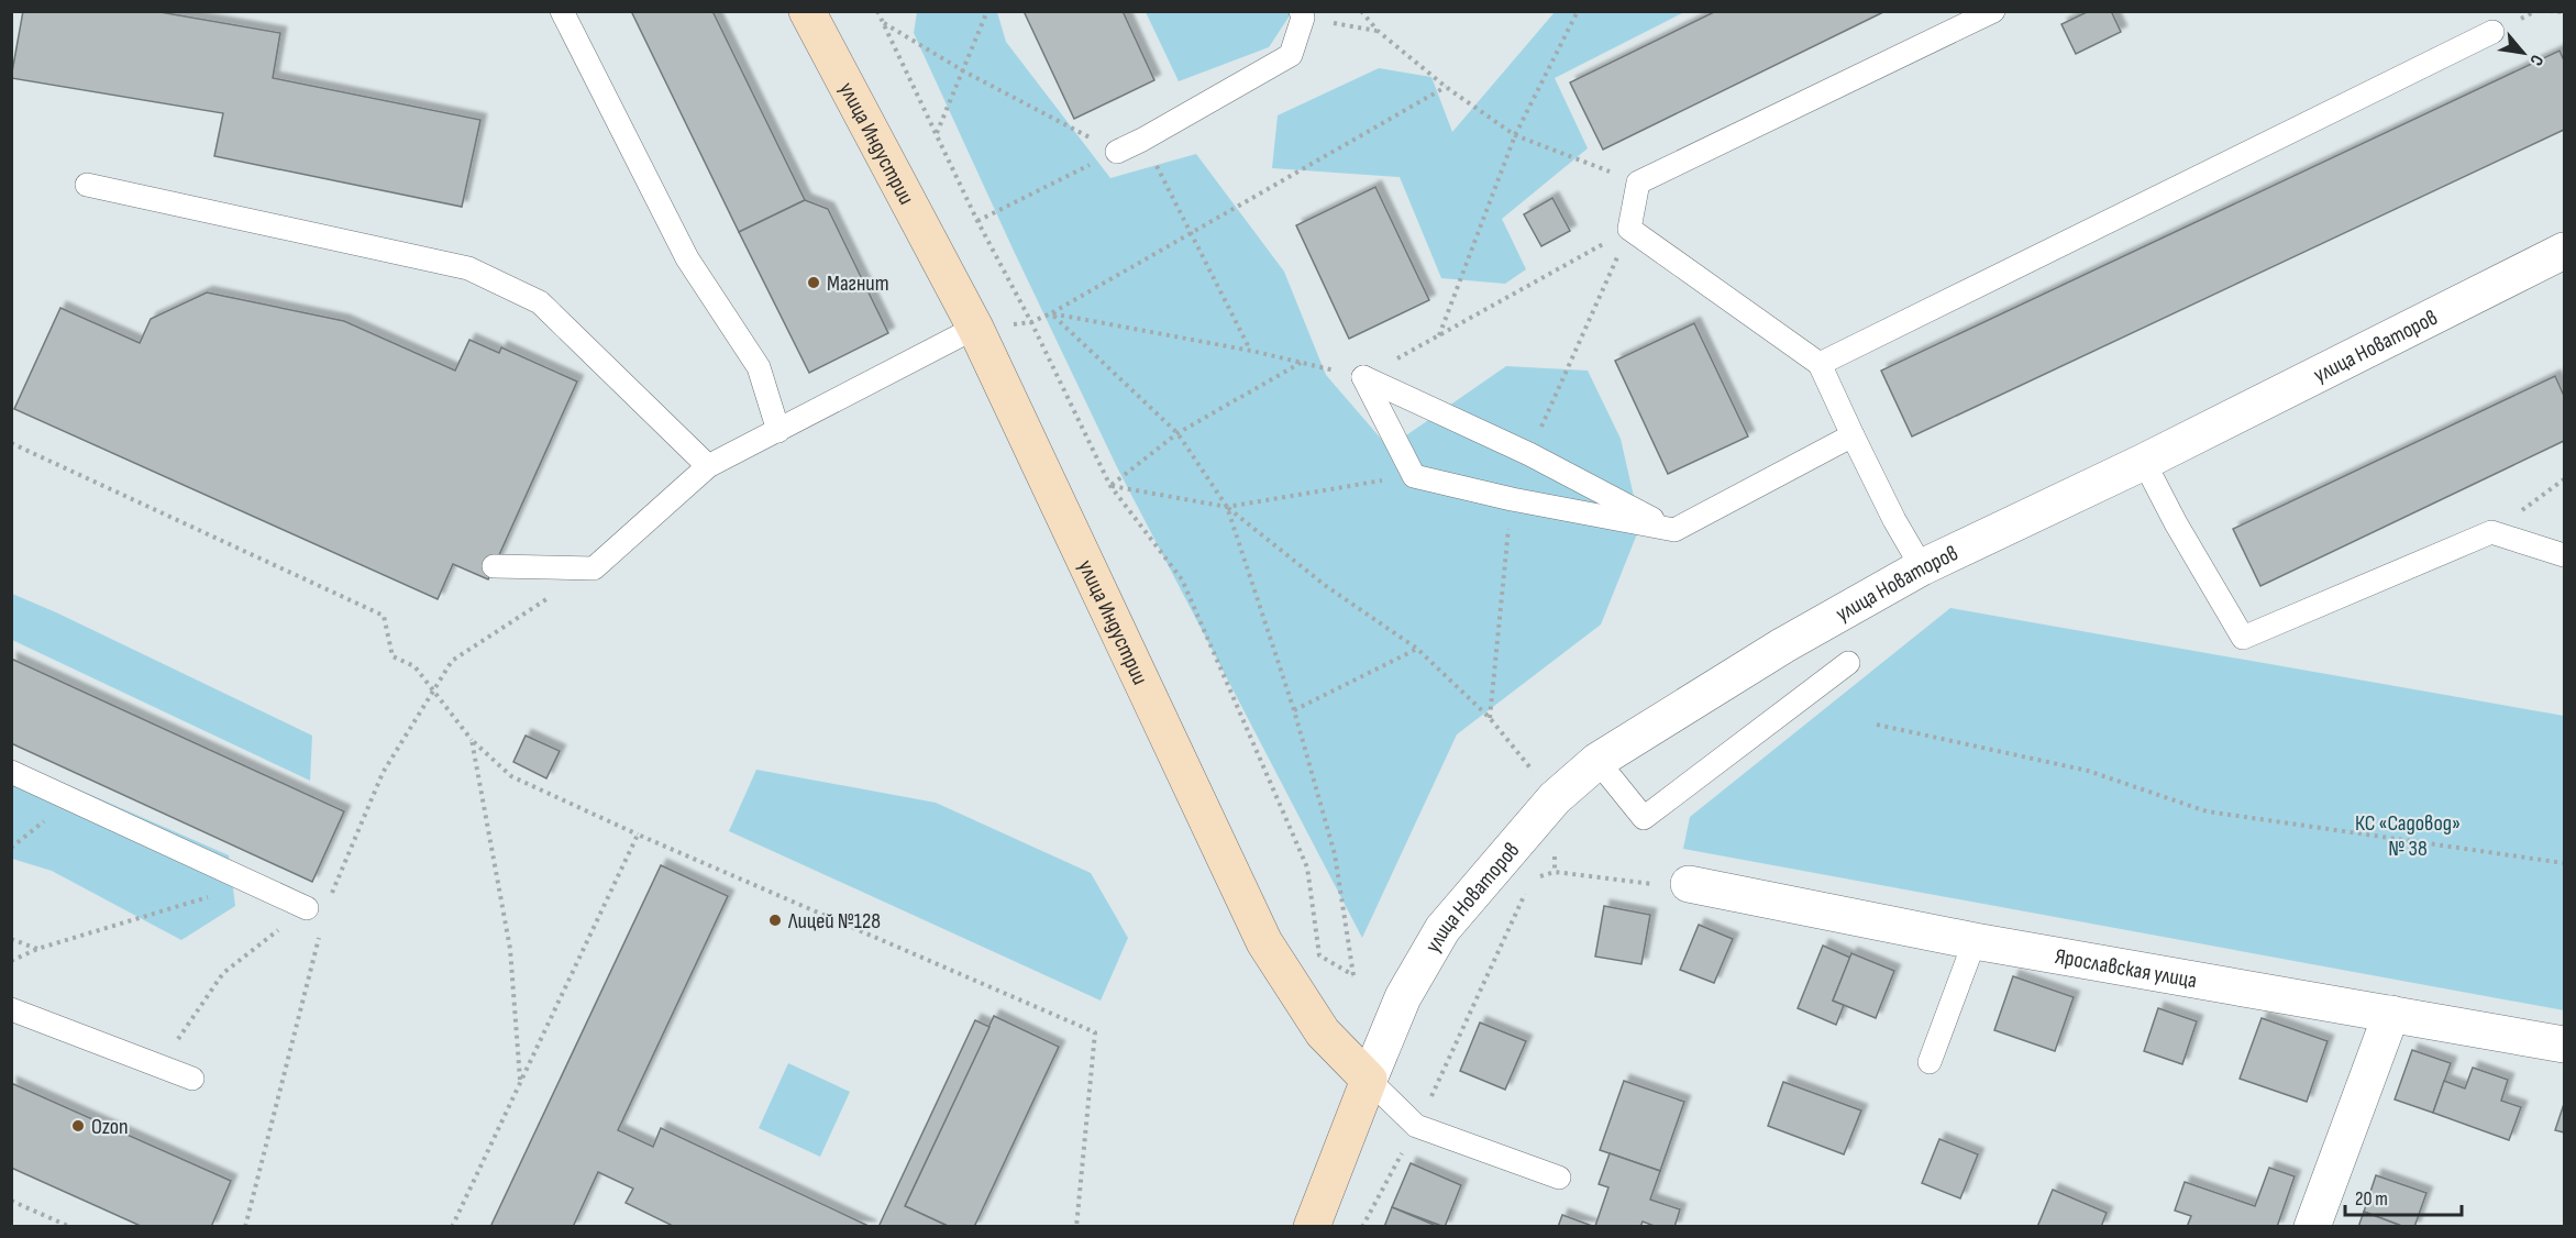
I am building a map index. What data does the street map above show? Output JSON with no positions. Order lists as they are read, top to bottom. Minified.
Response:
{"streets":{"street":["улица Индустрии","улица Новаторов","Ярославская улица"]},"crossings":[["улица Индустрии","улица Новаторов"]],"parks":["КС «Садовод» № 38"],"places":["Магнит","Лицей №128","Ozon"],"scale_bar":"20 m","north":"bottom right"}
